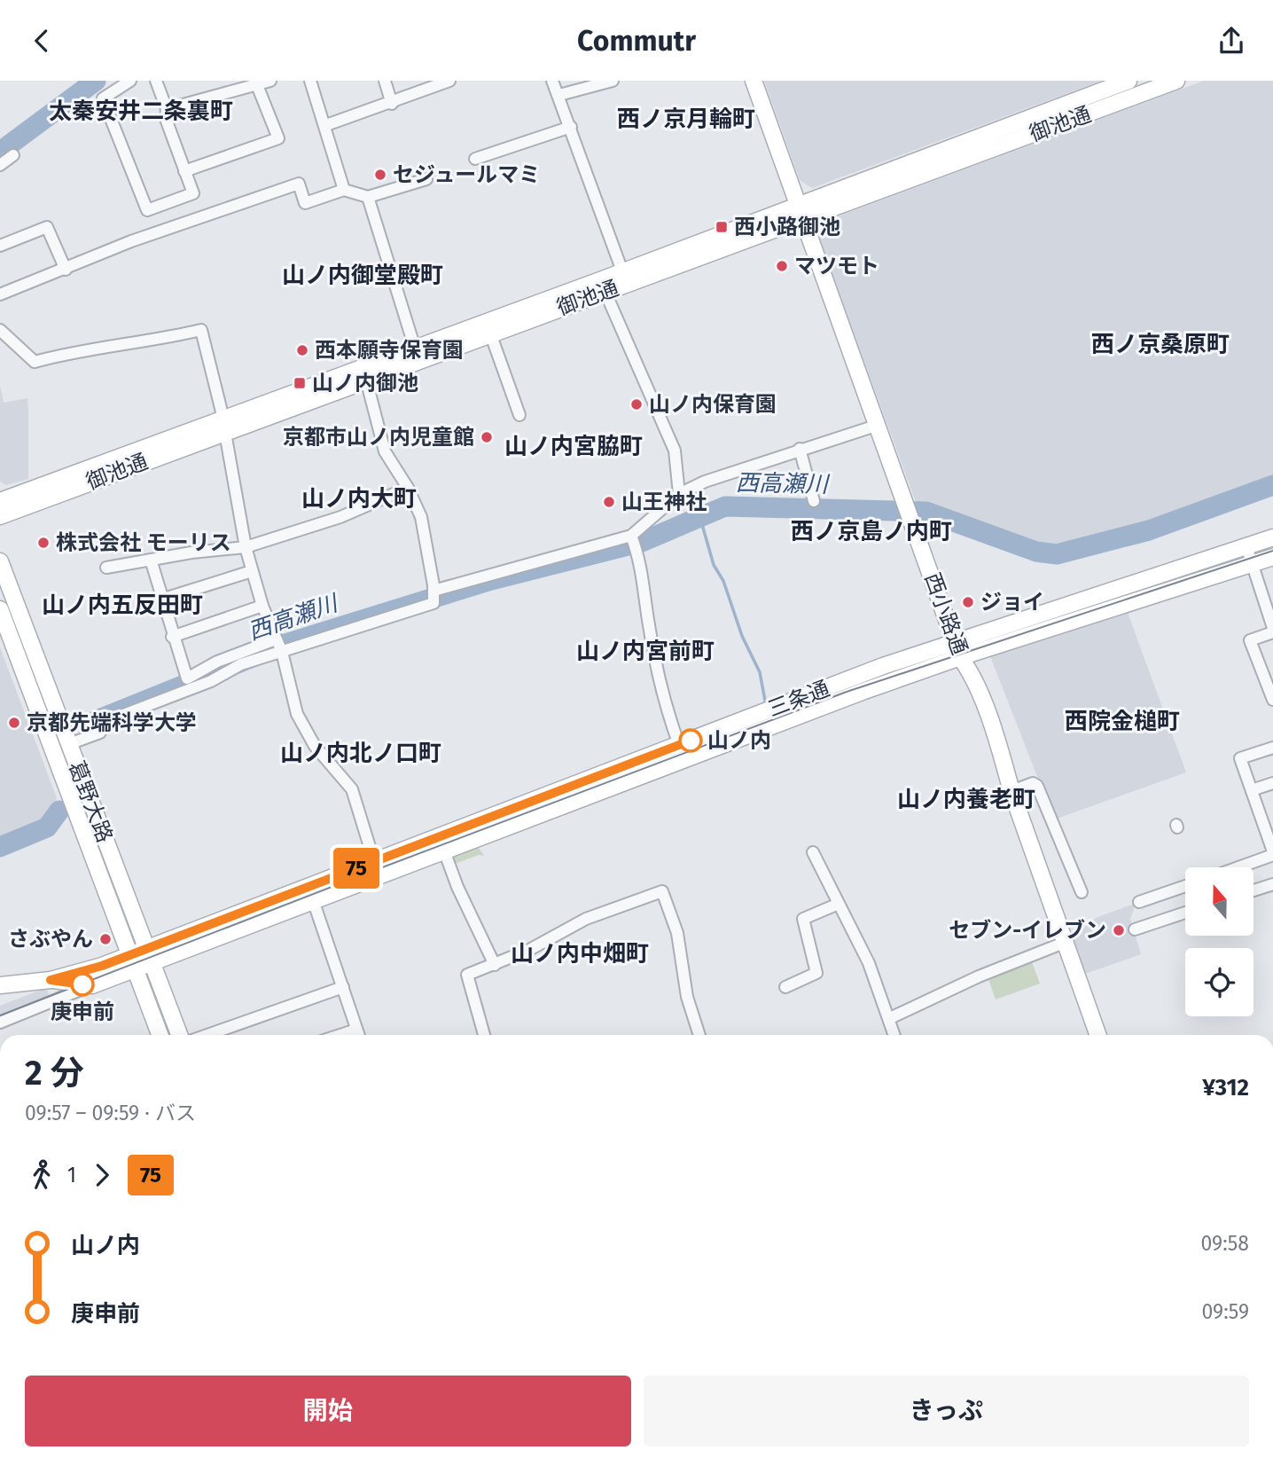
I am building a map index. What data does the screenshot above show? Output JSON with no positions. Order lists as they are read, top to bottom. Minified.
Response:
{"streets":{"street":["御池通","西小路通","三条通","葛野大路"]},"crossings":[["御池通","西小路通"],["西小路通","三条通"],["三条通","葛野大路"]],"districts":["太秦安井二条裏町","西ノ京月輪町","山ノ内御堂殿町","西ノ京桑原町","山ノ内宮脇町","山ノ内大町","西ノ京島ノ内町","山ノ内五反田町","山ノ内宮前町","西院金槌町","山ノ内北ノ口町","山ノ内養老町","山ノ内中畑町"],"water":["西高瀬川"],"places":{"other":["セジュールマミ","マツモト","西本願寺保育園","山ノ内保育園","京都市山ノ内児童館","山王神社","株式会社 モーリス","ジョイ","京都先端科学大学","山ノ内","セブン-イレブン","さぶやん","庚申前"],"transit":["西小路御池","山ノ内御池"]},"lines":["bus line 75"],"north":"top","page":{"header":"Commutr","on_map":"75","heading":["2 分","09:57 – 09:59 · バス","¥312"],"legs":["1","75"],"list":[{"name":"山ノ内","value":"09:58"},{"name":"庚申前","value":"09:59"}],"buttons":["開始","きっぷ"]}}
